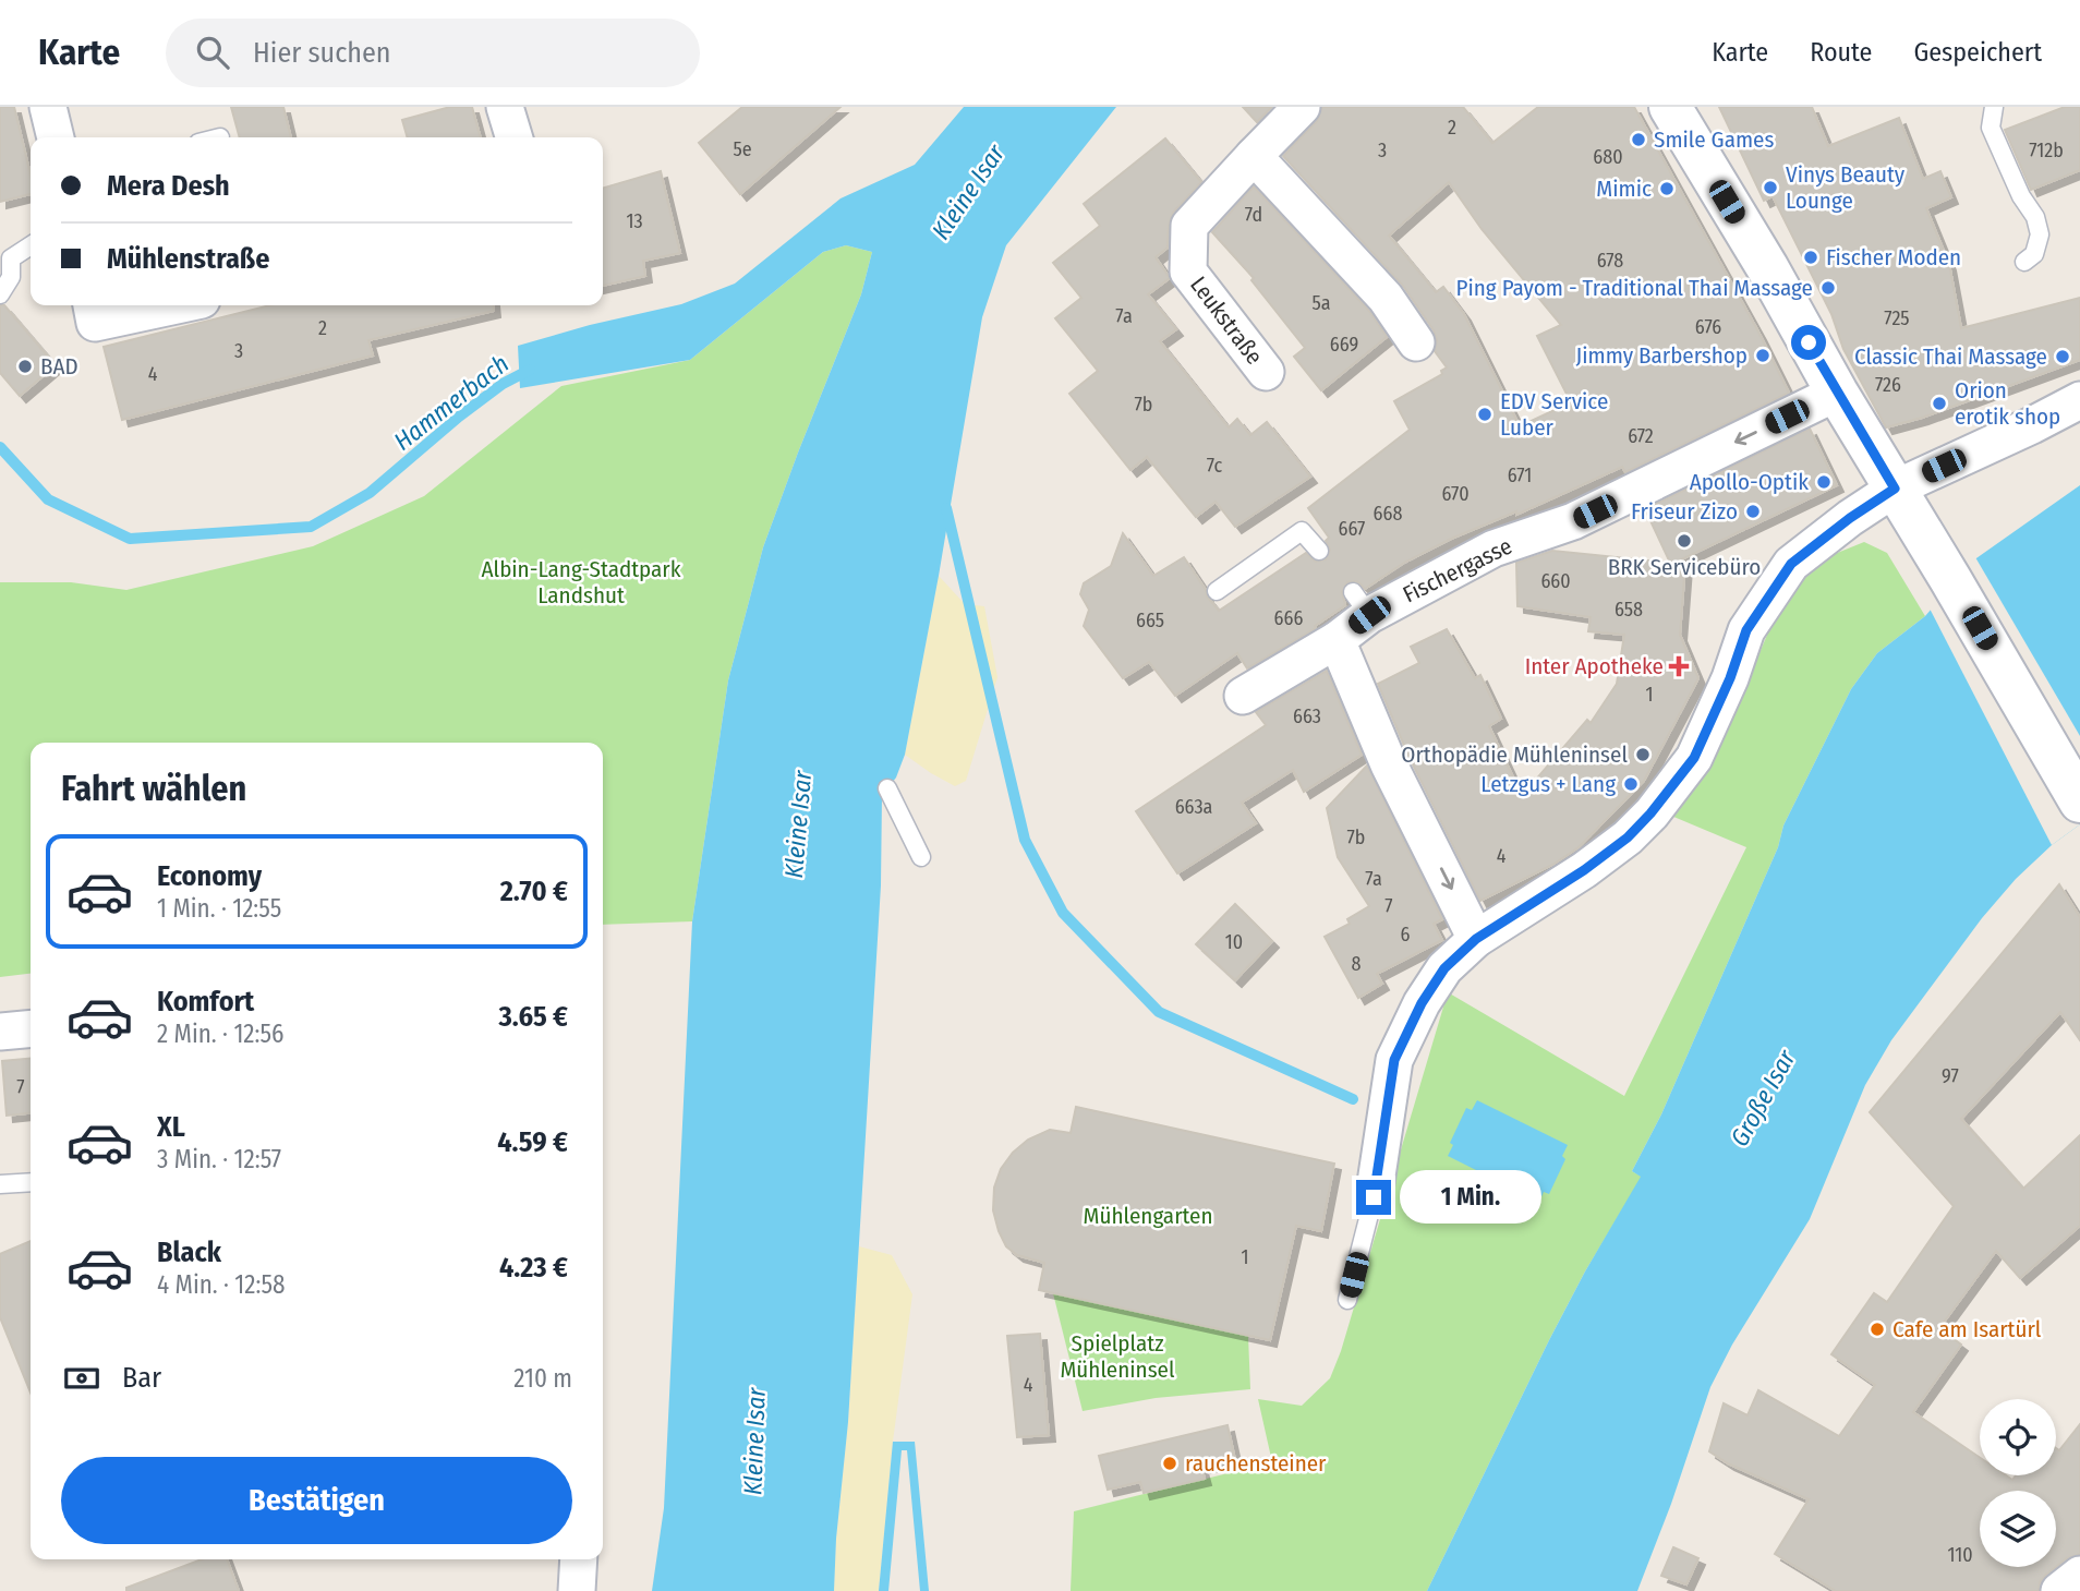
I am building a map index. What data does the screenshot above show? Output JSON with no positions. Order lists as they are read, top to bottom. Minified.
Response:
{"streets":{"street":["Leukstraße","Fischergasse"]},"water":["Kleine Isar","Hammerbach","Große Isar"],"parks":["Albin-Lang-Stadtpark Landshut","Mühlengarten","Spielplatz Mühleninsel"],"places":{"other":["Smile Games","Vinys Beauty Lounge","Mimic","Fischer Moden","Ping Payom - Traditional Thai Massage","Jimmy Barbershop","Classic Thai Massage","BAD","Orion erotik shop","EDV Service Luber","Apollo-Optik","Friseur Zizo","BRK Servicebüro","Orthopädie Mühleninsel","Letzgus + Lang","Cafe am Isartürl","rauchensteiner"],"health":["Inter Apotheke"]},"house_numbers":["2","5e","3","712b","680","7d","13","678","5a","7a","725","676","2","669","3","4","726","7b","672","7c","671","670","668","667","660","658","666","665","1","663","663a","7b","4","7a","7","6","10","8","97","7","1","4","110"],"page":{"header":"Karte","search":"Hier suchen","nav":["Karte","Route","Gespeichert"],"banner":["Mera Desh","Mühlenstraße"],"heading":"Fahrt wählen","list":[{"name":"Economy","note":"1 Min. · 12:55","value":"2.70 €"},{"name":"Komfort","note":"2 Min. · 12:56","value":"3.65 €"},{"name":"XL","note":"3 Min. · 12:57","value":"4.59 €"},{"name":"Black","note":"4 Min. · 12:58","value":"4.23 €"}],"bubble":"1 Min.","pay":["Bar","210 m"],"buttons":"Bestätigen"}}
